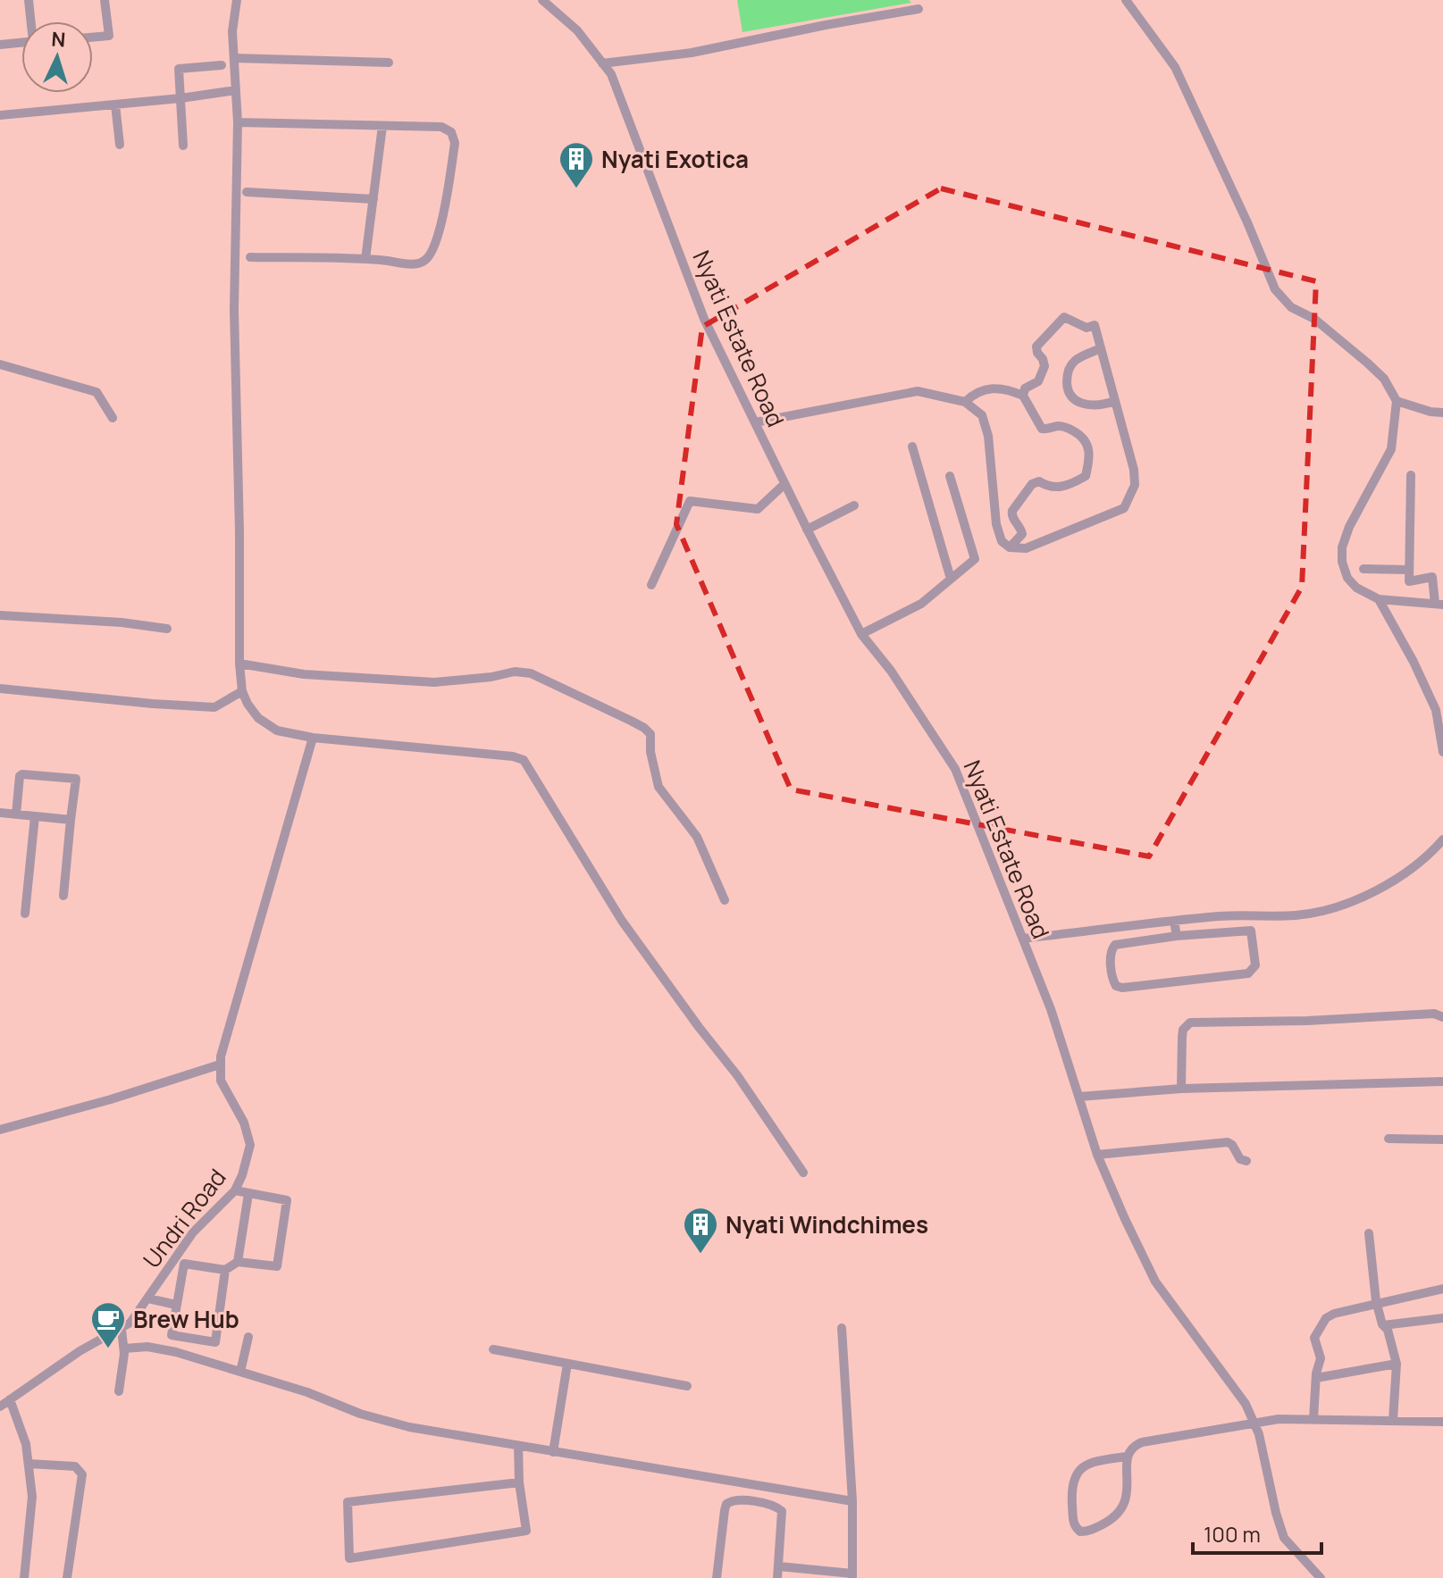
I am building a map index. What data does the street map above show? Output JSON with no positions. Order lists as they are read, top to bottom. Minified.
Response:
{"streets":{"street":["Nyati Estate Road","Undri Road"]},"places":{"building":["Nyati Exotica","Nyati Windchimes"],"cafe":["Brew Hub"]},"scale_bar":"100 m","north":"top"}
